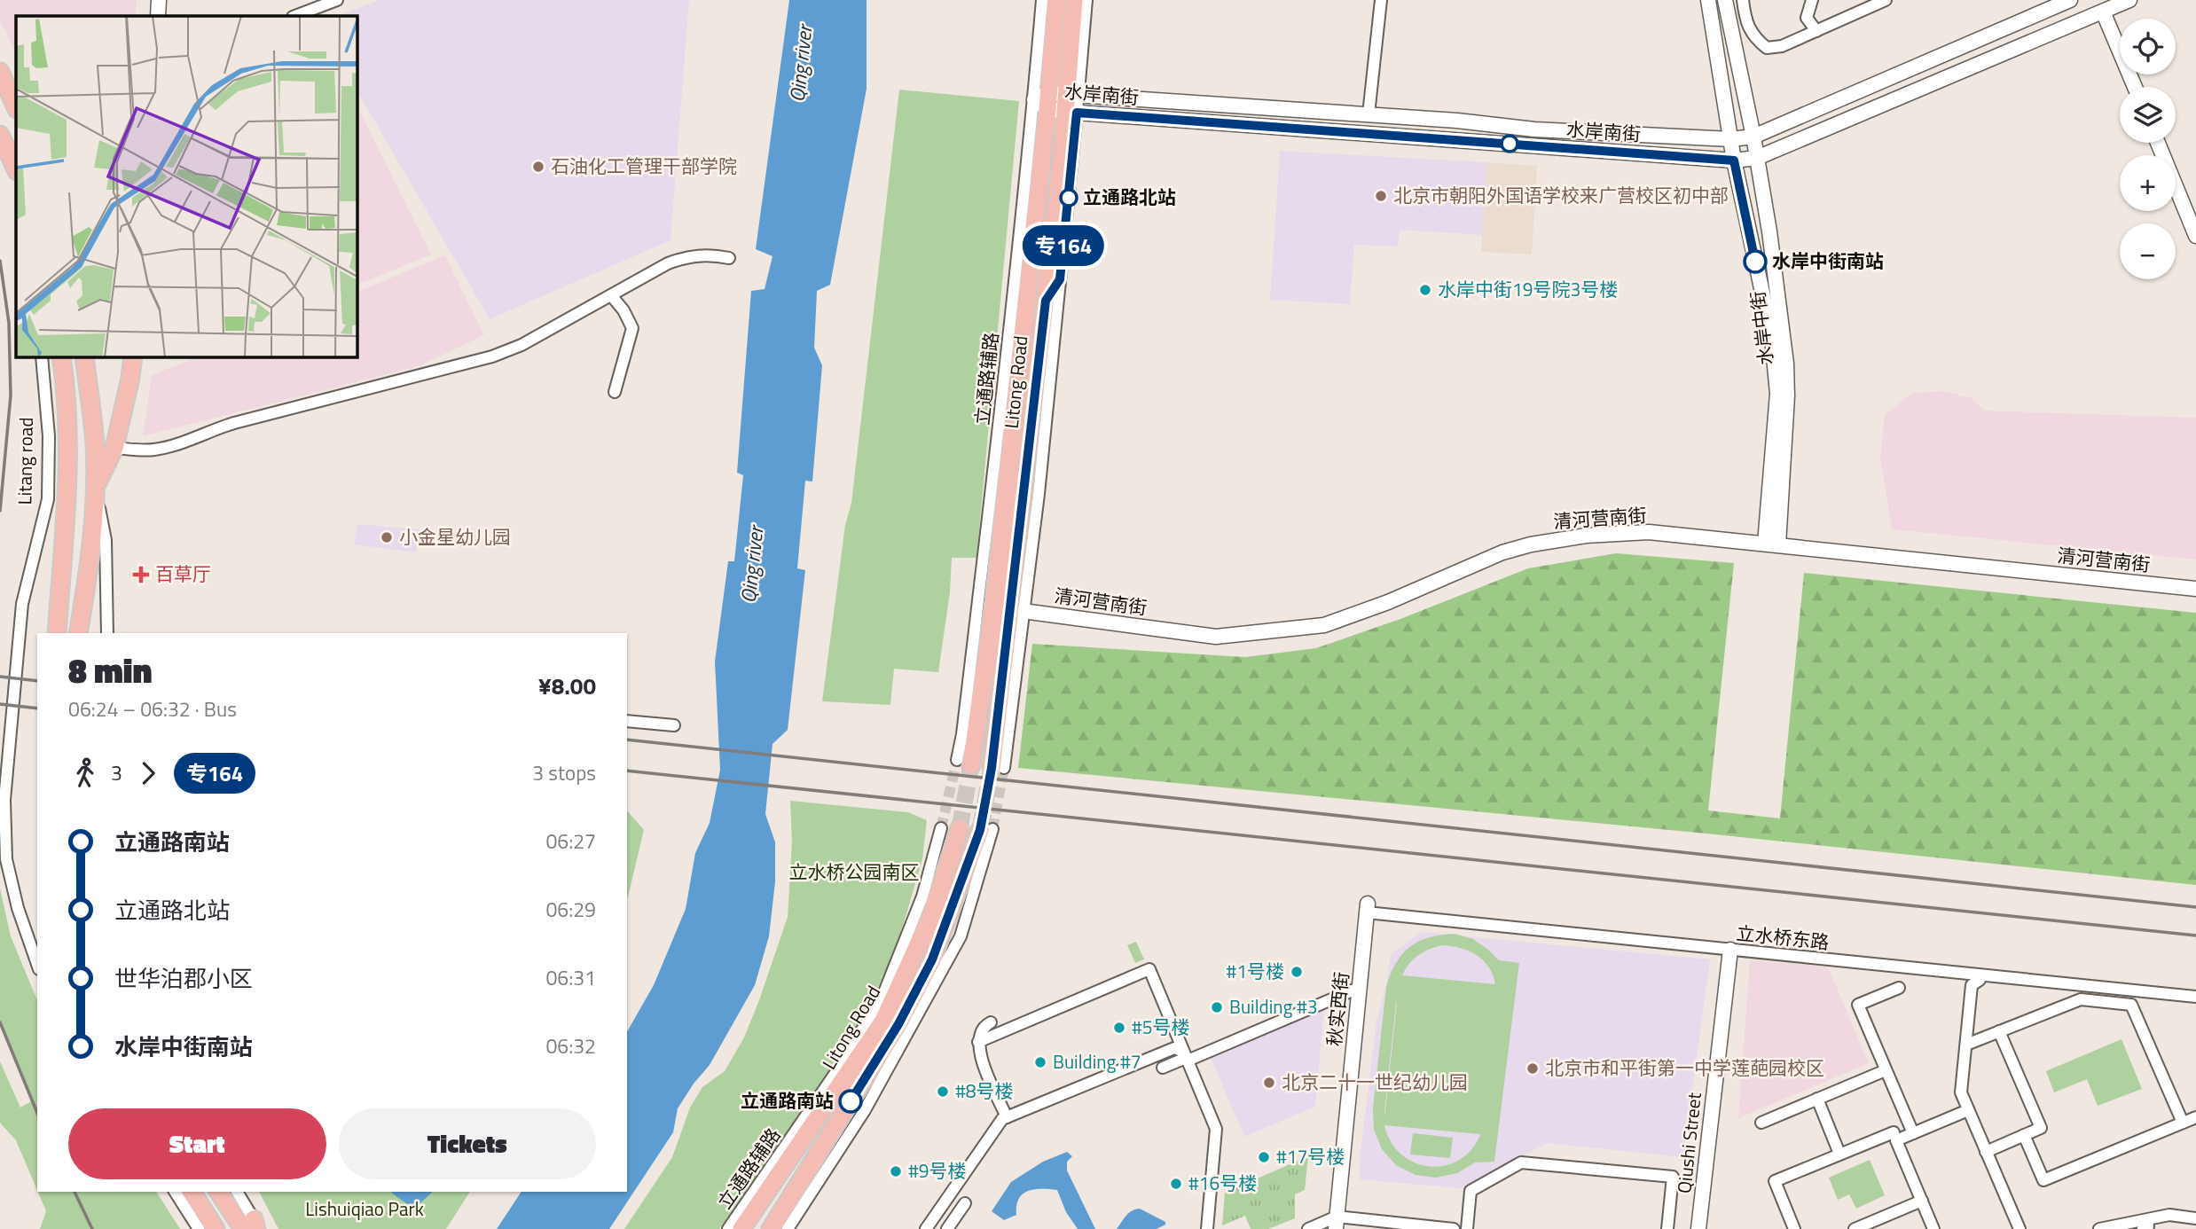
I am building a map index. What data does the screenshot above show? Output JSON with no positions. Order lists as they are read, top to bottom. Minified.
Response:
{"streets":{"main road":["Litong Road"],"street":["水岸南街","水岸中街","立通路辅路","Litang road","清河营南街","立水桥东路","秋实西街","Qiushi Street"]},"crossings":[["水岸南街","水岸中街"],["水岸南街","立通路辅路"],["水岸南街","Litong Road"],["水岸中街","清河营南街"],["立通路辅路","Litong Road"],["立水桥东路","秋实西街"],["立水桥东路","Qiushi Street"]],"water":["Qing river"],"parks":["立水桥公园南区","Lishuiqiao Park"],"places":{"other":["石油化工管理干部学院","北京市朝阳外国语学校来广营校区初中部","立通路北站","水岸中街南站","水岸中街19号院3号楼","小金星幼儿园","#1号楼","Building #3","#5号楼","Building #7","北京市和平街第一中学莲葩园校区","北京二十一世纪幼儿园","#8号楼","立通路南站","#17号楼","#9号楼","#16号楼"],"health":["百草厅"]},"lines":["bus line 专164"],"page":{"on_map":"专164","map_buttons":["+","−"],"heading":["8 min","06:24 – 06:32 · Bus","¥8.00"],"legs":["3","专164","3 stops"],"list":[{"name":"立通路南站","value":"06:27"},{"name":"立通路北站","value":"06:29"},{"name":"世华泊郡小区","value":"06:31"},{"name":"水岸中街南站","value":"06:32"}],"buttons":["Start","Tickets"]}}
